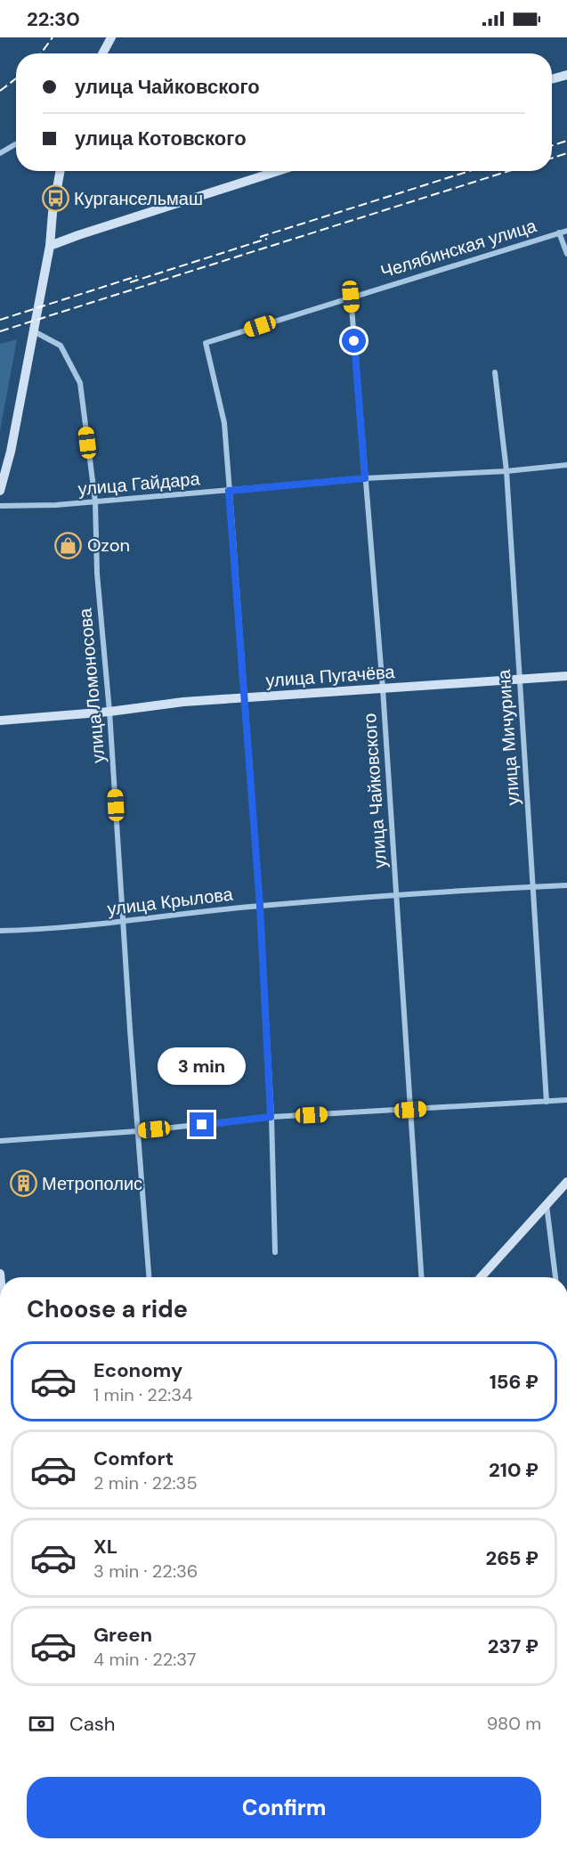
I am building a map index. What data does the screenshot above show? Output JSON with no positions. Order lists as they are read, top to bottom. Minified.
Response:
{"streets":{"main road":["улица Пугачёва"],"street":["Челябинская улица","улица Гайдара","улица Ломоносова","улица Мичурина","улица Чайковского","улица Крылова"]},"crossings":[["Челябинская улица","улица Гайдара"],["Челябинская улица","улица Чайковского"],["улица Гайдара","улица Ломоносова"],["улица Гайдара","улица Мичурина"],["улица Гайдара","улица Чайковского"],["улица Пугачёва","улица Ломоносова"],["улица Пугачёва","улица Мичурина"],["улица Пугачёва","улица Чайковского"],["улица Ломоносова","улица Крылова"],["улица Мичурина","улица Крылова"],["улица Чайковского","улица Крылова"]],"places":{"bus stop":["Кургансельмаш"],"shop":["Ozon"],"building":["Метрополис"]},"page":{"status":"22:30","banner":["улица Чайковского","улица Котовского"],"bubble":"3 min","heading":"Choose a ride","list":[{"name":"Economy","note":"1 min · 22:34","value":"156 ₽"},{"name":"Comfort","note":"2 min · 22:35","value":"210 ₽"},{"name":"XL","note":"3 min · 22:36","value":"265 ₽"},{"name":"Green","note":"4 min · 22:37","value":"237 ₽"}],"pay":["Cash","980 m"],"buttons":"Confirm"}}
